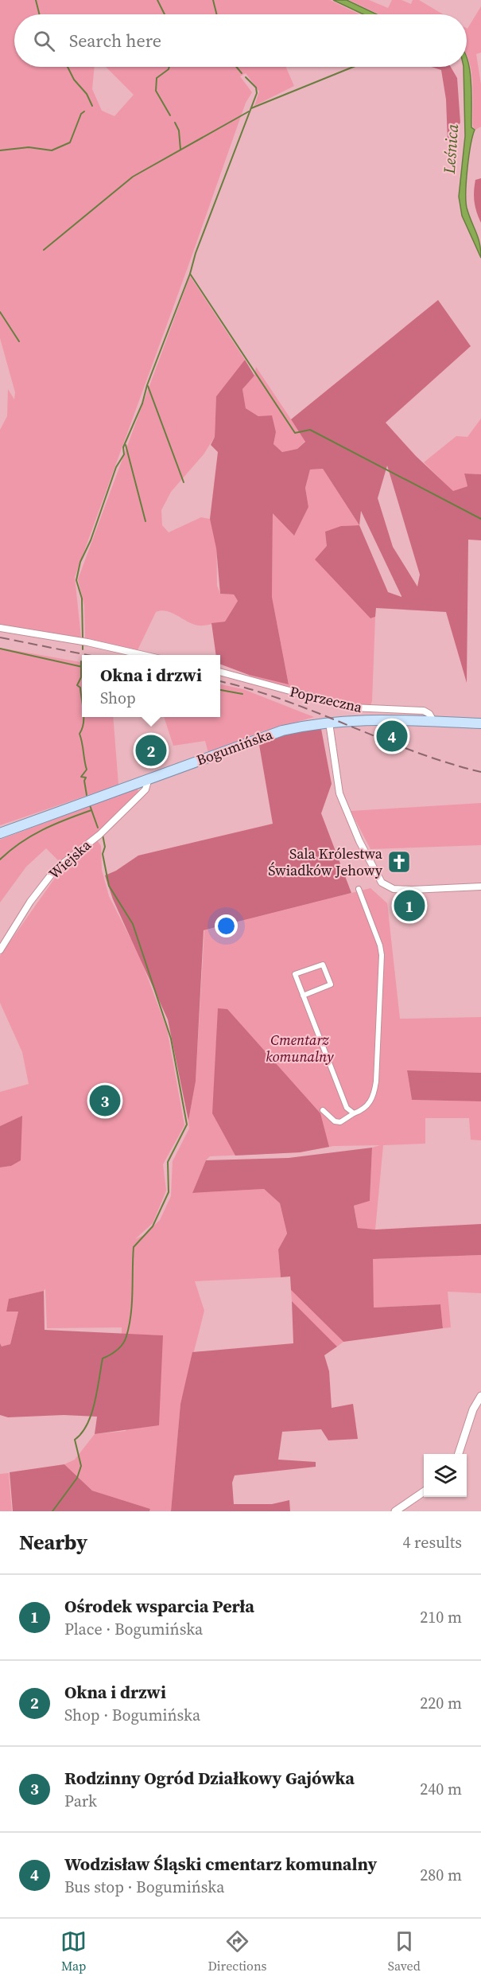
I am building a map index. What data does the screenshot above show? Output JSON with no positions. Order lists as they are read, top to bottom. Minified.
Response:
{"streets":{"main road":["Bogumińska"],"street":["Poprzeczna","Wiejska"]},"crossings":[["Poprzeczna","Bogumińska"],["Bogumińska","Wiejska"]],"water":["Leśnica"],"parks":["Cmentarz komunalny"],"places":{"church":["Sala Królestwa Świadków Jehowy"]},"page":{"search":"Search here","popup":["Okna i drzwi","Shop"],"pins":["4","2","1","3"],"heading":["Nearby","4 results"],"list":[{"mark":"1","name":"Ośrodek wsparcia Perła","note":"Place · Bogumińska","value":"210 m"},{"mark":"2","name":"Okna i drzwi","note":"Shop · Bogumińska","value":"220 m"},{"mark":"3","name":"Rodzinny Ogród Działkowy Gajówka","note":"Park","value":"240 m"},{"mark":"4","name":"Wodzisław Śląski cmentarz komunalny","note":"Bus stop · Bogumińska","value":"280 m"}],"nav":["Map","Directions","Saved"]}}
